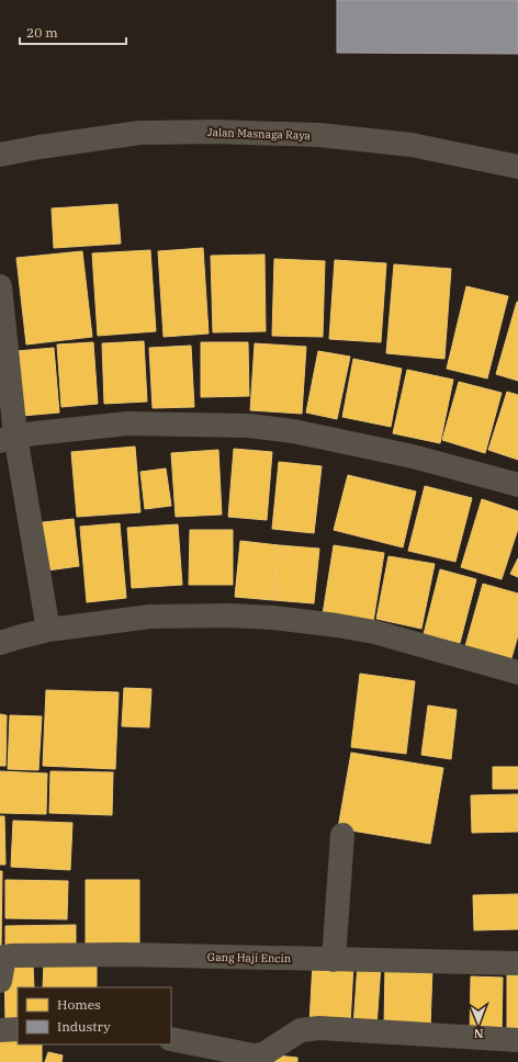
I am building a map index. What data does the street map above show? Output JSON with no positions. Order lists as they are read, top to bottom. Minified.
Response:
{"streets":{"street":["Jalan Masnaga Raya","Gang Haji Encin"]},"legend":["Homes","Industry"],"scale_bar":"20 m","north":"bottom"}
